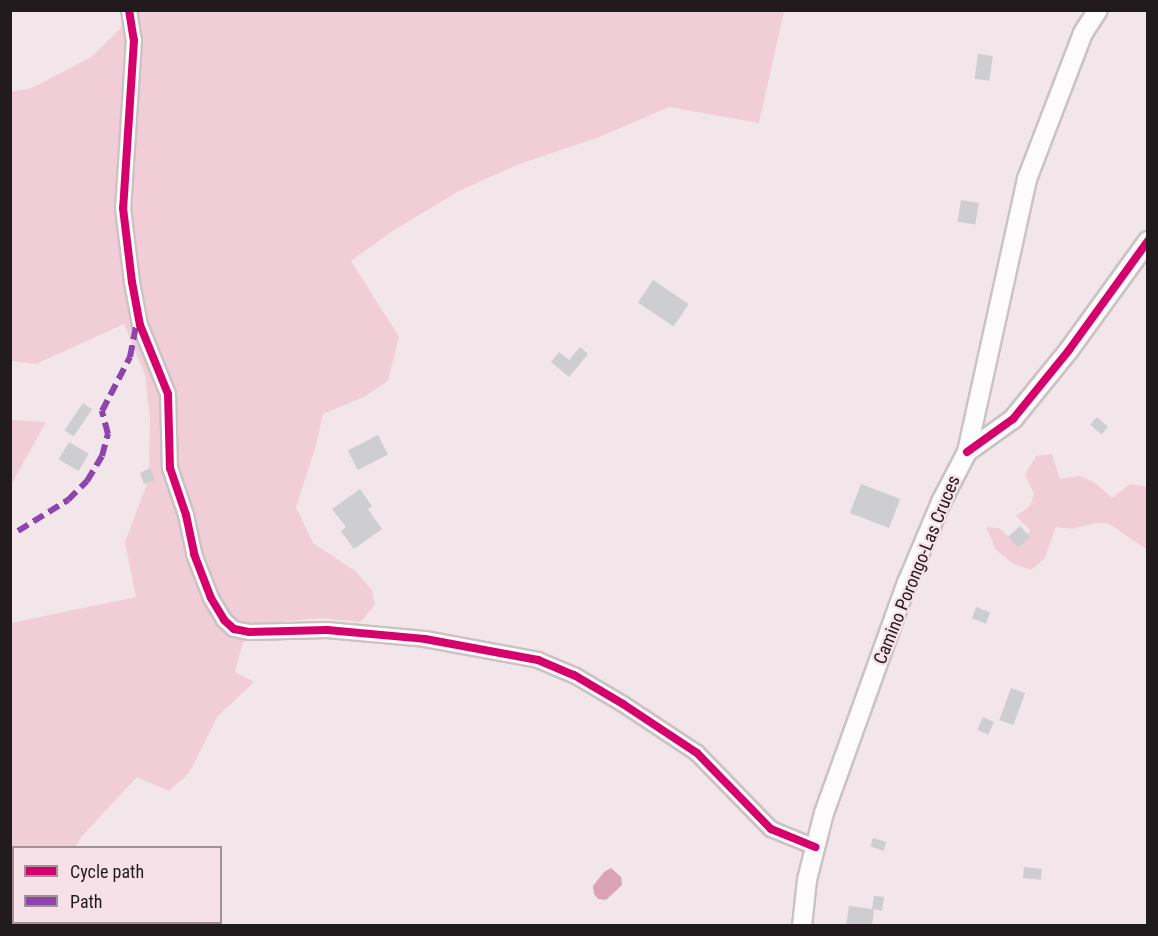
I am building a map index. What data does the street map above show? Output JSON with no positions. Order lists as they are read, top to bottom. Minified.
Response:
{"streets":{"main road":["Camino Porongo-Las Cruces"]},"legend":["Cycle path","Path"]}
